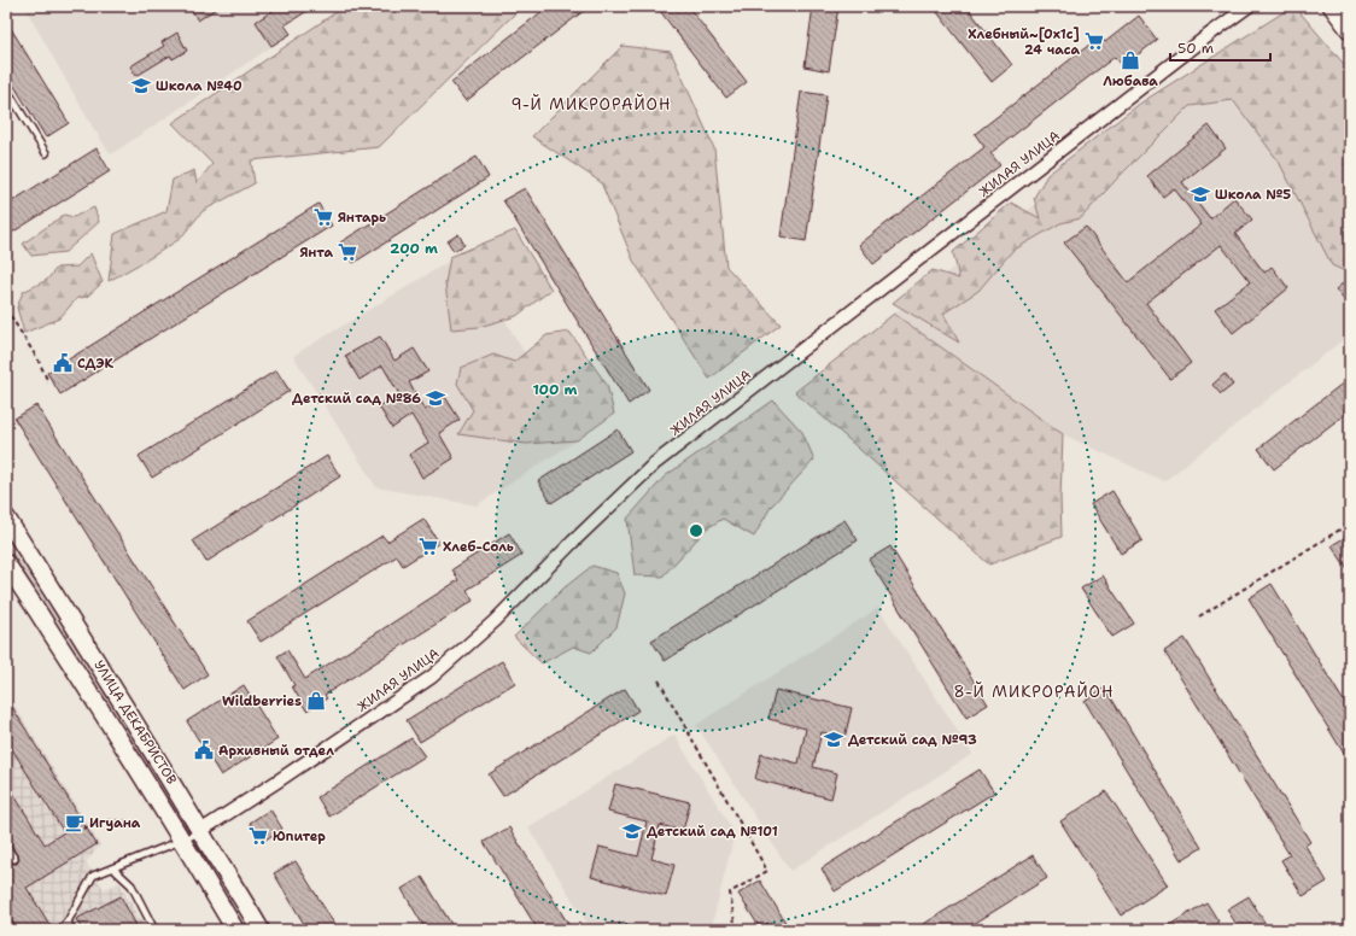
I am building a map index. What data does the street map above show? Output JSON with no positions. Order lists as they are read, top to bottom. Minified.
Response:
{"streets":{"street":["ЖИЛАЯ УЛИЦА","УЛИЦА ДЕКАБРИСТОВ"]},"crossings":[["ЖИЛАЯ УЛИЦА","УЛИЦА ДЕКАБРИСТОВ"]],"districts":["9-Й МИКРОРАЙОН","8-Й МИКРОРАЙОН"],"places":{"supermarket":["Хлебный~[0x1c] 24 часа","Янтарь","Янта","Хлеб-Соль","Юпитер"],"shop":["Любава","Wildberries"],"school or university":["Школа №40","Школа №5","Детский сад №86","Детский сад №93","Детский сад №101"],"public building":["СДЭК","Архивный отдел"],"cafe":["Игуана"]},"scale_bar":"50 m","rings":["200 m","100 m"]}
